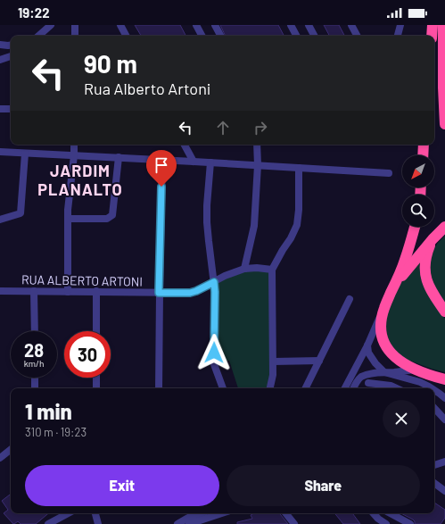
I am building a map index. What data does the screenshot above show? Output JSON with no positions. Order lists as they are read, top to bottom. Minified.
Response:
{"streets":{"street":["RUA ALBERTO ARTONI"]},"districts":["JARDIM PLANALTO"],"north":"bottom left","page":{"status":"19:22","turn":["90 m","Rua Alberto Artoni"],"speed":"28 km/h","limit":"30","heading":["1 min","310 m · 19:23"],"buttons":["Exit","Share"]}}
